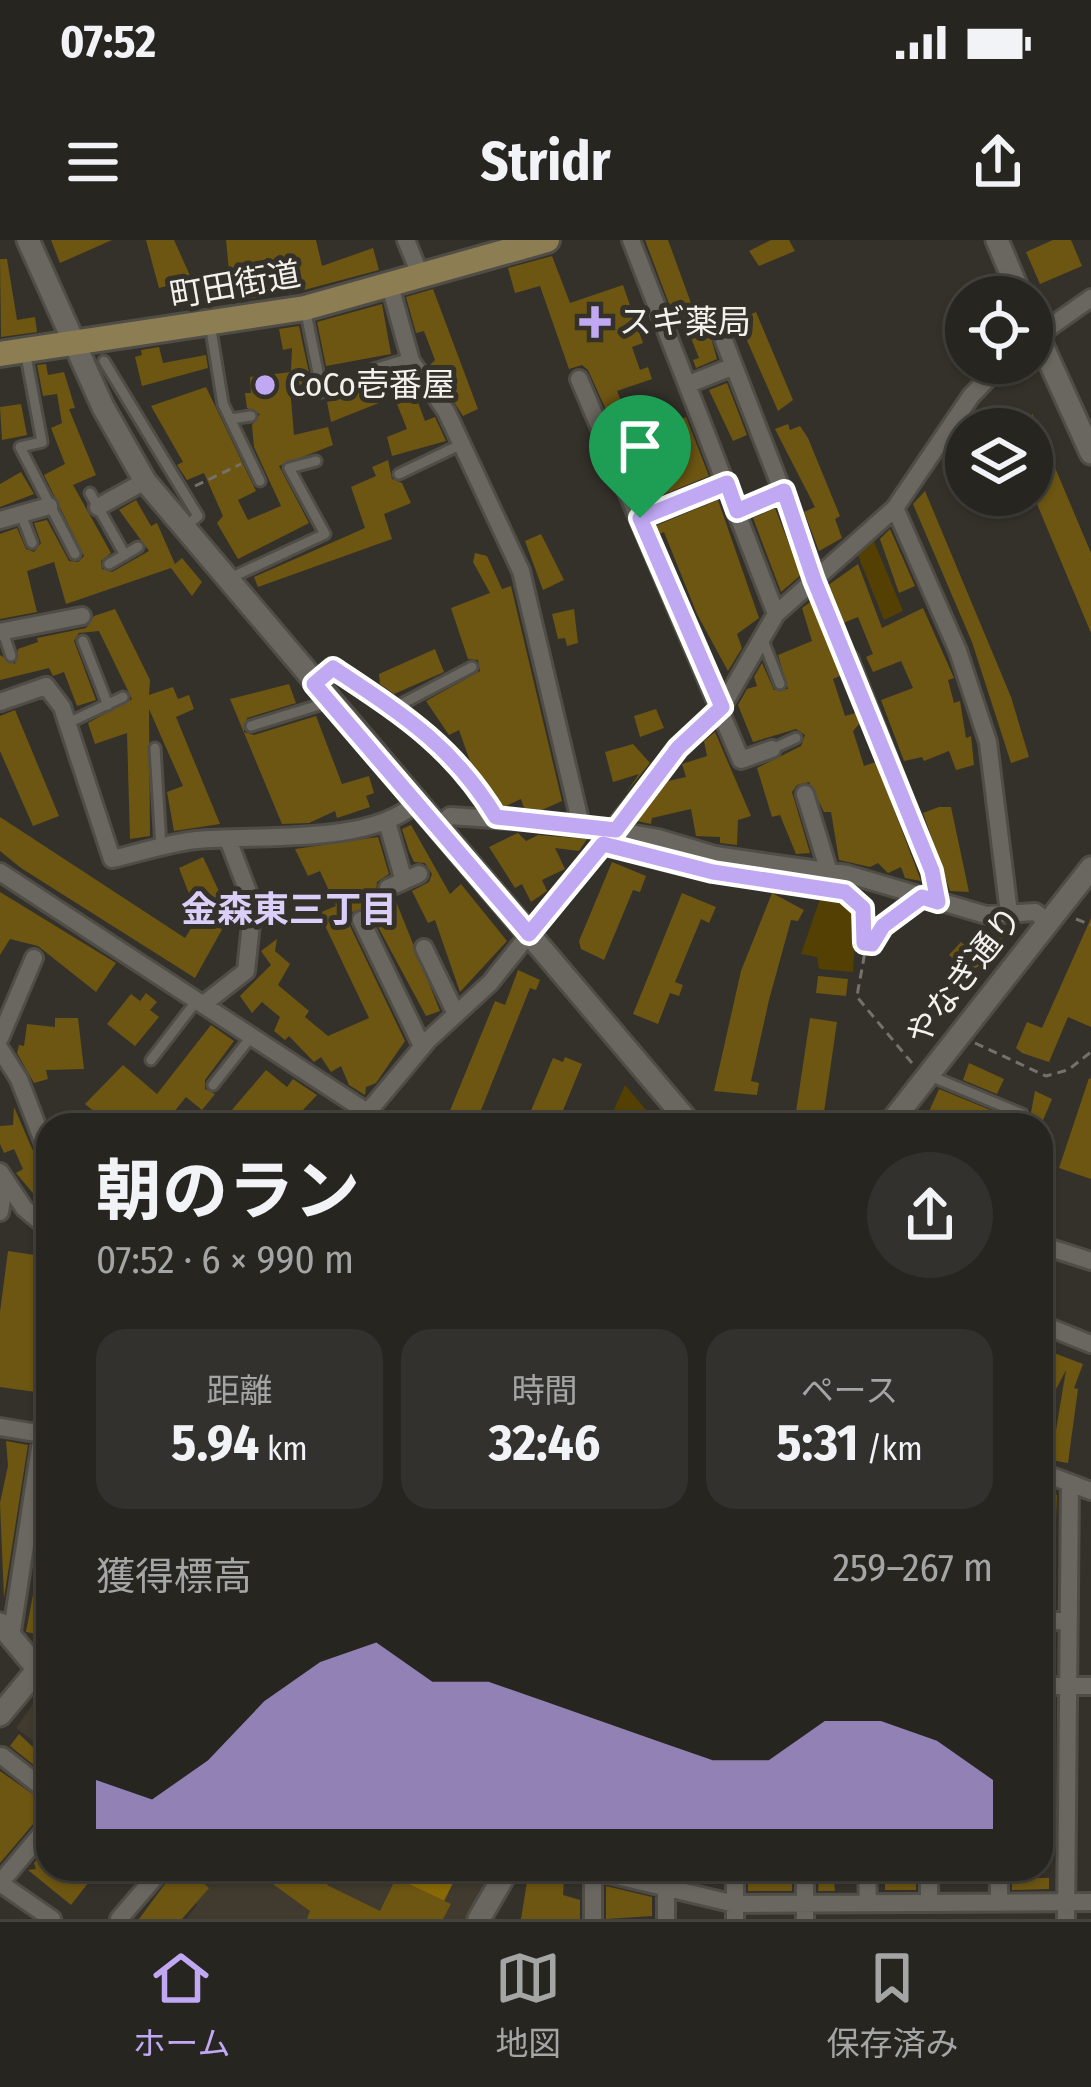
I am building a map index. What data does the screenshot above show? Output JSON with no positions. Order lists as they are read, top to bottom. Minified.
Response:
{"streets":{"main road":["町田街道"],"street":["やなぎ通り"]},"districts":["金森東三丁目"],"places":{"health":["スギ薬局"],"other":["CoCo壱番屋"]},"page":{"status":"07:52","header":"Stridr","heading":["朝のラン","07:52 · 6 × 990 m"],"stats":[["距離","5.94 km"],["時間","32:46"],["ペース","5:31 /km"]],"chart":["獲得標高","259–267 m"],"tabs":["ホーム","地図","保存済み"]}}
